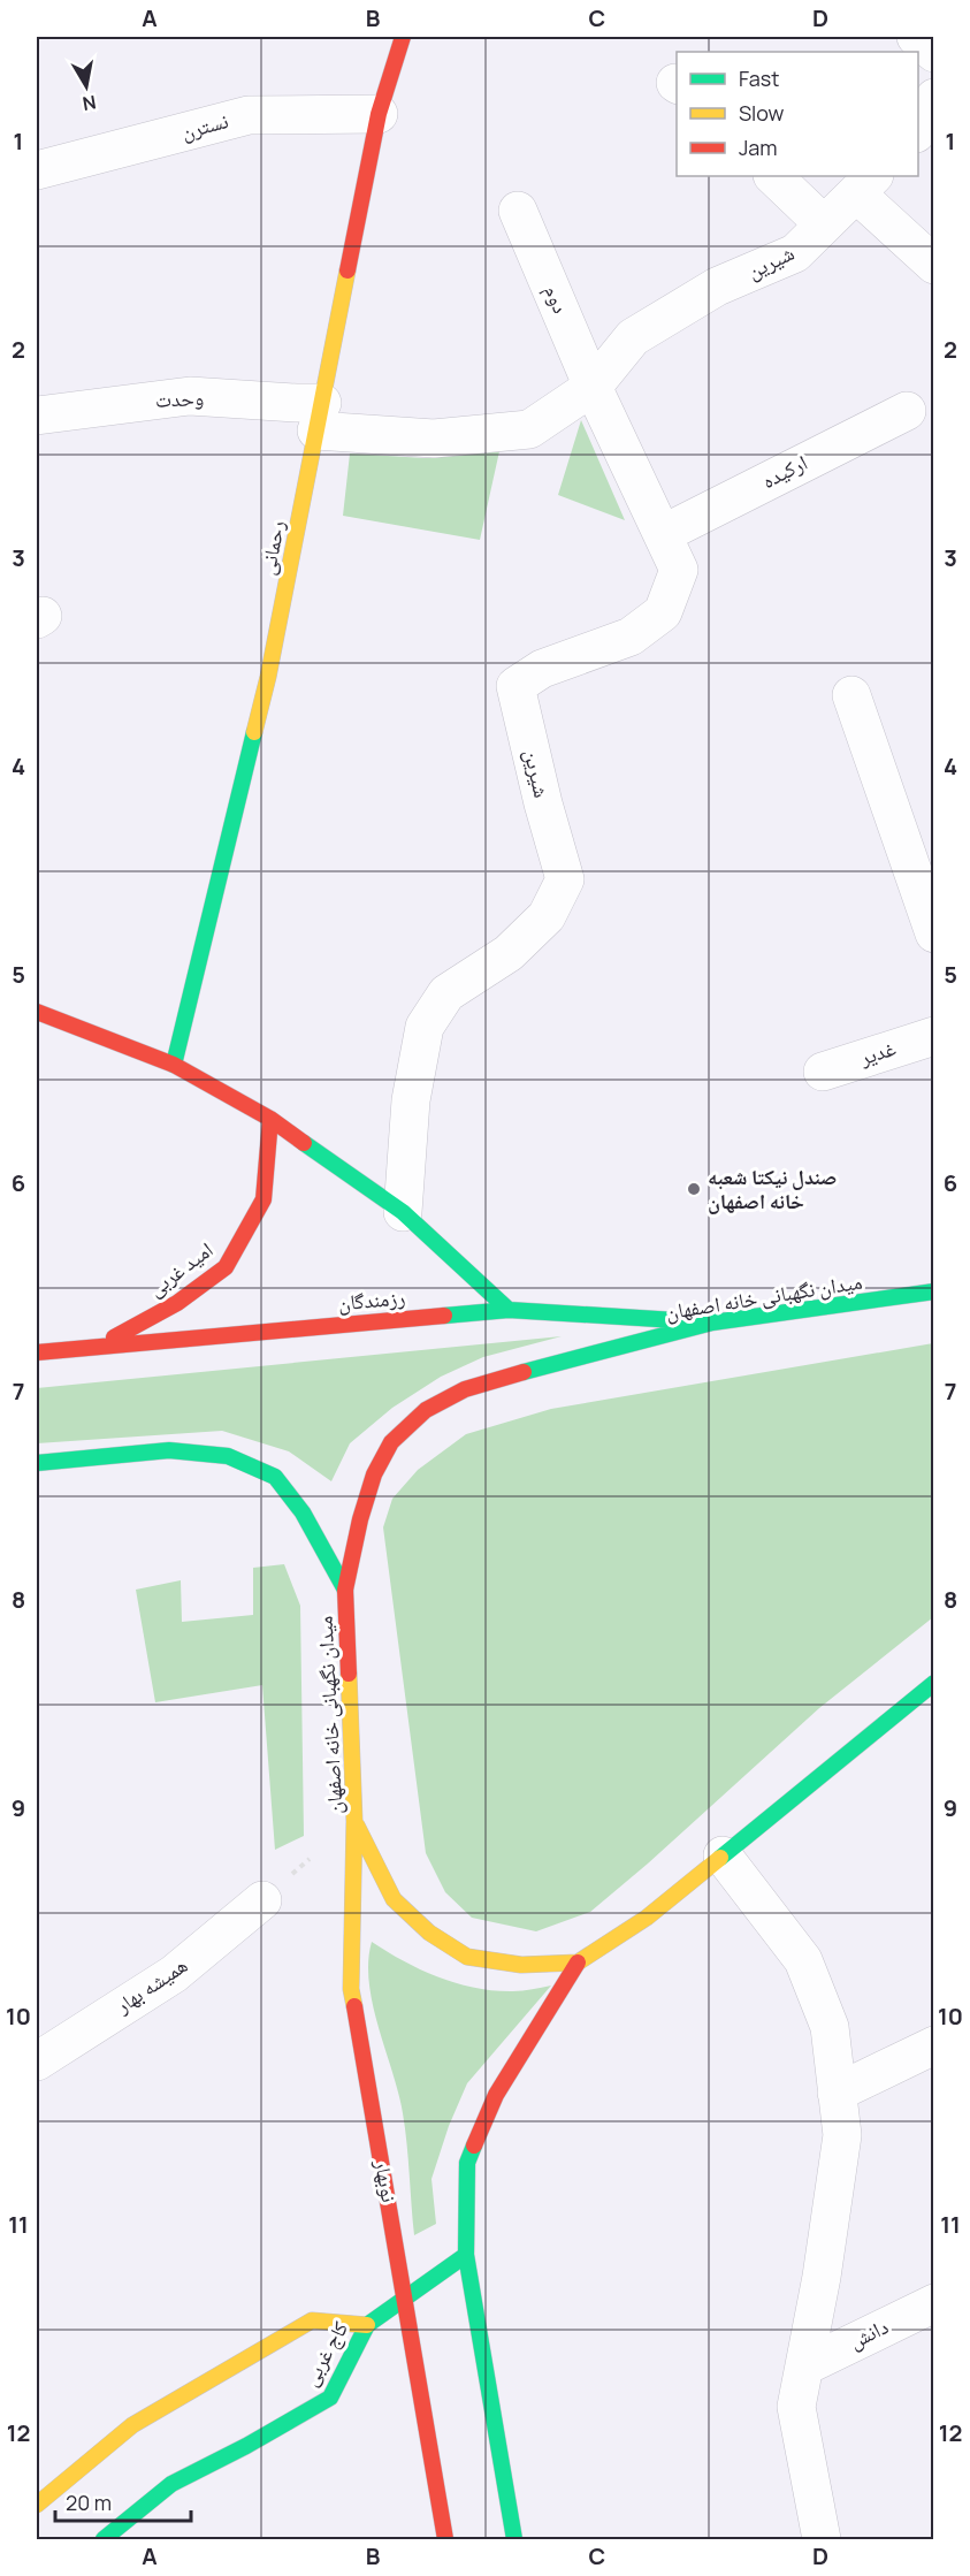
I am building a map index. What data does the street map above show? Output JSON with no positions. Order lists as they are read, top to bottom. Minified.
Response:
{"streets":{"main road":["رحمانی","امید غربی","میدان نگهبانی خانه اصفهان","رزمندگان","نوبهار","کاج غربی"],"street":["نسترن","شیرین","دوم","وحدت","ارکیده","غدیر","همیشه بهار","دانش"]},"crossings":[["نسترن","رحمانی"],["شیرین","دوم"],["شیرین","وحدت"],["شیرین","ارکیده"],["شیرین","رحمانی"],["وحدت","رحمانی"],["امید غربی","رزمندگان"],["میدان نگهبانی خانه اصفهان","رزمندگان"],["میدان نگهبانی خانه اصفهان","نوبهار"]],"places":["صندل نیکتا شعبه خانه اصفهان"],"legend":["Fast","Slow","Jam"],"scale_bar":"20 m","north":"bottom","grid":{"columns":["A","B","C","D"],"rows":["1","2","3","4","5","6","7","8","9","10","11","12"]}}
